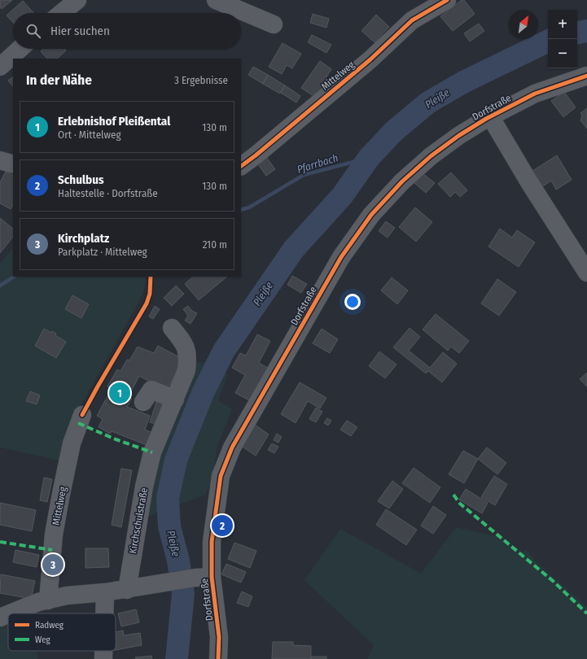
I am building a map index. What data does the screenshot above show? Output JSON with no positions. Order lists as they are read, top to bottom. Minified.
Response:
{"streets":{"street":["Mittelweg","Dorfstraße","Kirchschulstraße"]},"water":["Pleiße","Pfarrbach"],"legend":["Radweg","Weg"],"north":"top right","page":{"map_buttons":["+","−"],"search":"Hier suchen","heading":["In der Nähe","3 Ergebnisse"],"list":[{"mark":"1","name":"Erlebnishof Pleißental","note":"Ort · Mittelweg","value":"130 m"},{"mark":"2","name":"Schulbus","note":"Haltestelle · Dorfstraße","value":"130 m"},{"mark":"3","name":"Kirchplatz","note":"Parkplatz · Mittelweg","value":"210 m"}],"pins":["1","2","3"]}}
